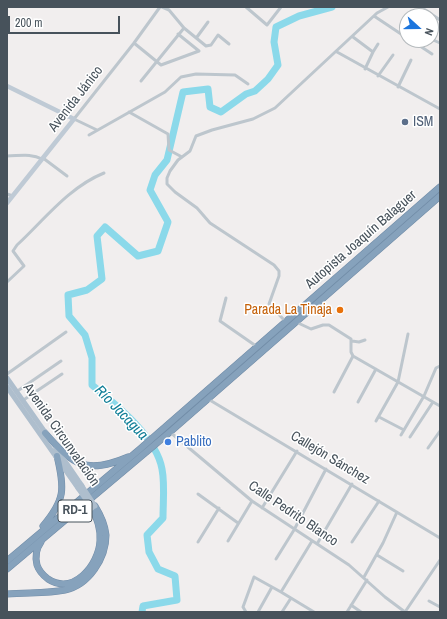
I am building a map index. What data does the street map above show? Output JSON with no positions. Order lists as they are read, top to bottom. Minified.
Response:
{"streets":{"highway":["Autopista Joaquín Balaguer","RD-1"],"main road":["Avenida Jánico","Avenida Circunvalación"],"street":["Callejón Sánchez","Calle Pedrito Blanco"]},"crossings":[["Autopista Joaquín Balaguer","Callejón Sánchez"],["Autopista Joaquín Balaguer","Calle Pedrito Blanco"]],"water":["Río Jacagua"],"places":["ISM","Parada La Tinaja","Pablito"],"scale_bar":"200 m","north":"right"}
